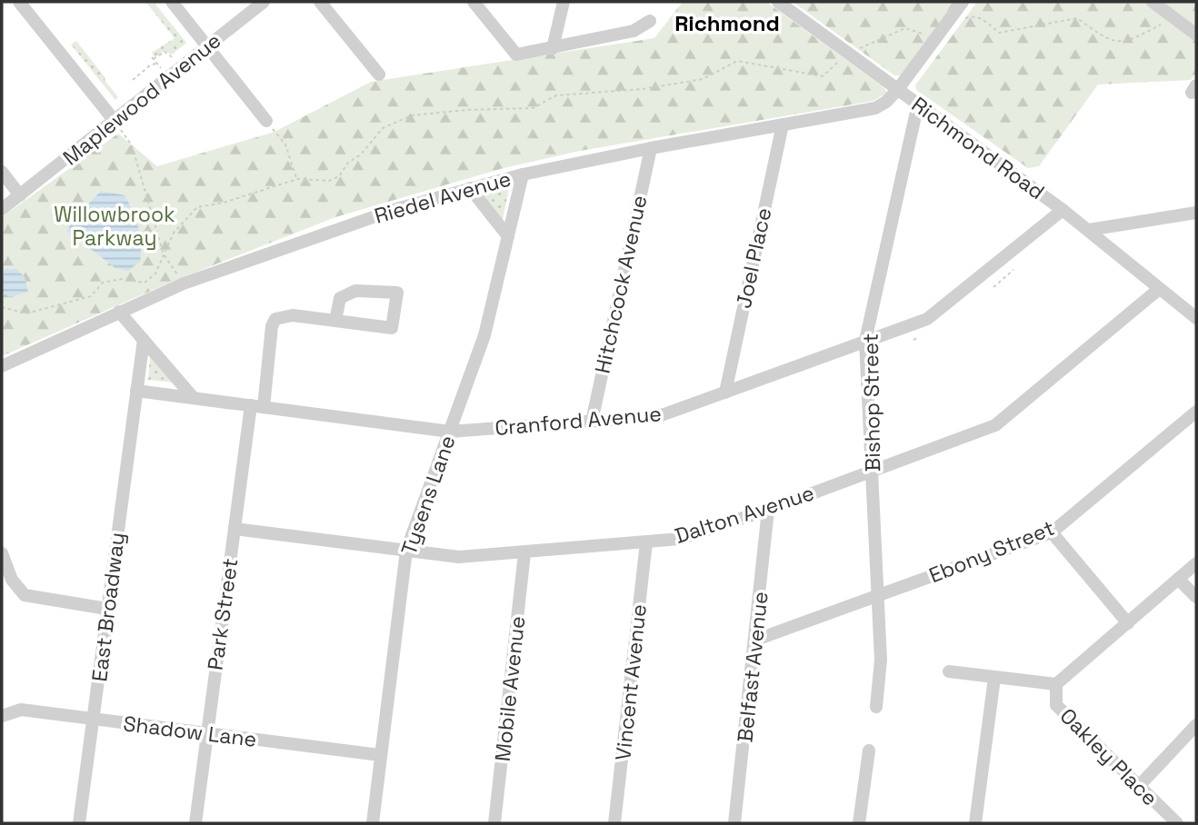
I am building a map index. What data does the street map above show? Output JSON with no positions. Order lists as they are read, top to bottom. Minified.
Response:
{"streets":{"street":["Maplewood Avenue","Richmond Road","Riedel Avenue","Joel Place","Hitchcock Avenue","Bishop Street","Cranford Avenue","Tysens Lane","Dalton Avenue","Ebony Street","East Broadway","Park Street","Belfast Avenue","Vincent Avenue","Mobile Avenue","Shadow Lane","Oakley Place"]},"crossings":[["Richmond Road","Riedel Avenue"],["Richmond Road","Bishop Street"],["Richmond Road","Cranford Avenue"],["Richmond Road","Dalton Avenue"],["Riedel Avenue","Joel Place"],["Riedel Avenue","Hitchcock Avenue"],["Riedel Avenue","Tysens Lane"],["Joel Place","Cranford Avenue"],["Hitchcock Avenue","Cranford Avenue"],["Bishop Street","Cranford Avenue"],["Bishop Street","Dalton Avenue"],["Bishop Street","Ebony Street"],["Cranford Avenue","Tysens Lane"],["Cranford Avenue","Park Street"],["Tysens Lane","Dalton Avenue"],["Tysens Lane","Shadow Lane"],["Dalton Avenue","Park Street"],["Dalton Avenue","Belfast Avenue"],["Dalton Avenue","Vincent Avenue"],["Dalton Avenue","Mobile Avenue"],["Ebony Street","Belfast Avenue"],["East Broadway","Shadow Lane"],["Park Street","Shadow Lane"]],"districts":["Richmond"],"parks":["Willowbrook Parkway"]}
